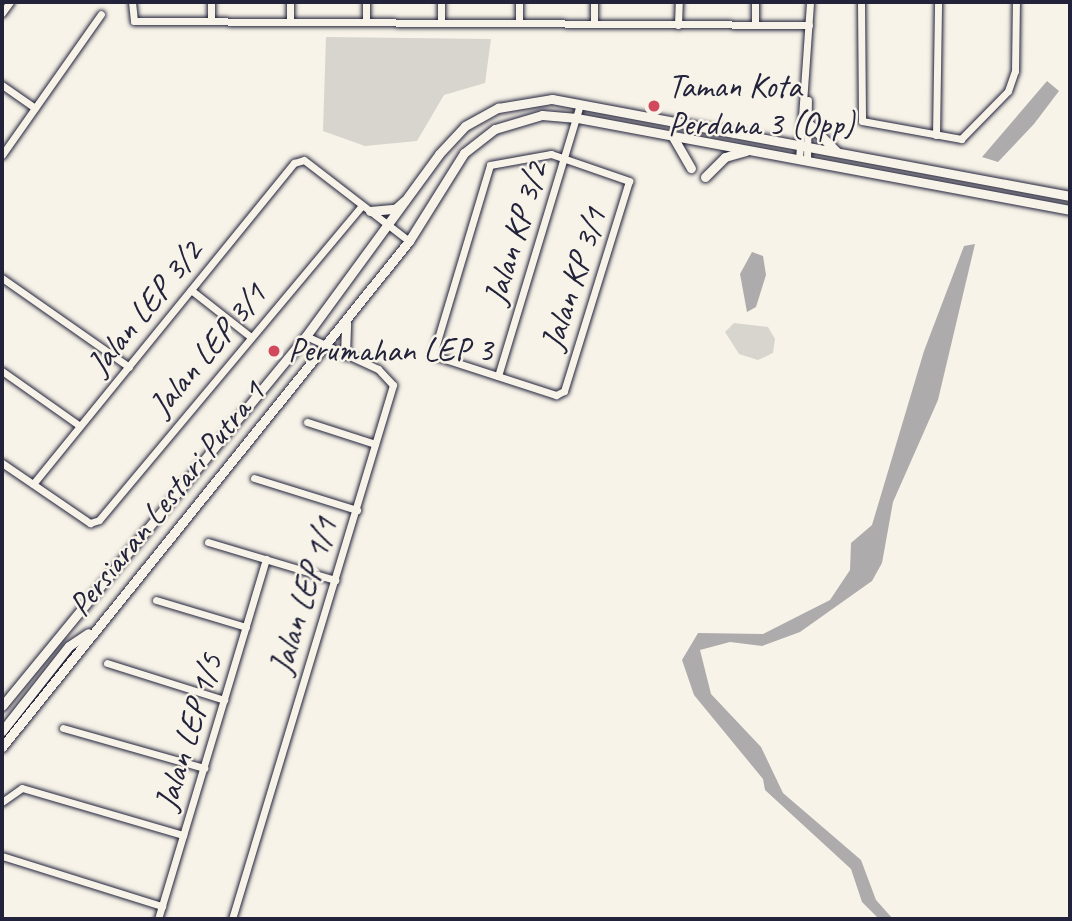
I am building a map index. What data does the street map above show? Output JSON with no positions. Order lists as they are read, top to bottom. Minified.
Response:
{"streets":{"street":["Jalan KP 3/2","Jalan KP 3/1","Jalan LEP 3/2","Jalan LEP 3/1","Persiaran Lestari Putra 1","Jalan LEP 1/1","Jalan LEP 1/5"]},"crossings":[["Jalan KP 3/2","Jalan KP 3/1"],["Jalan KP 3/2","Persiaran Lestari Putra 1"],["Jalan LEP 3/2","Jalan LEP 3/1"],["Persiaran Lestari Putra 1","Jalan LEP 1/1"]],"places":["Taman Kota Perdana 3 (Opp)","Perumahan LEP 3"]}
